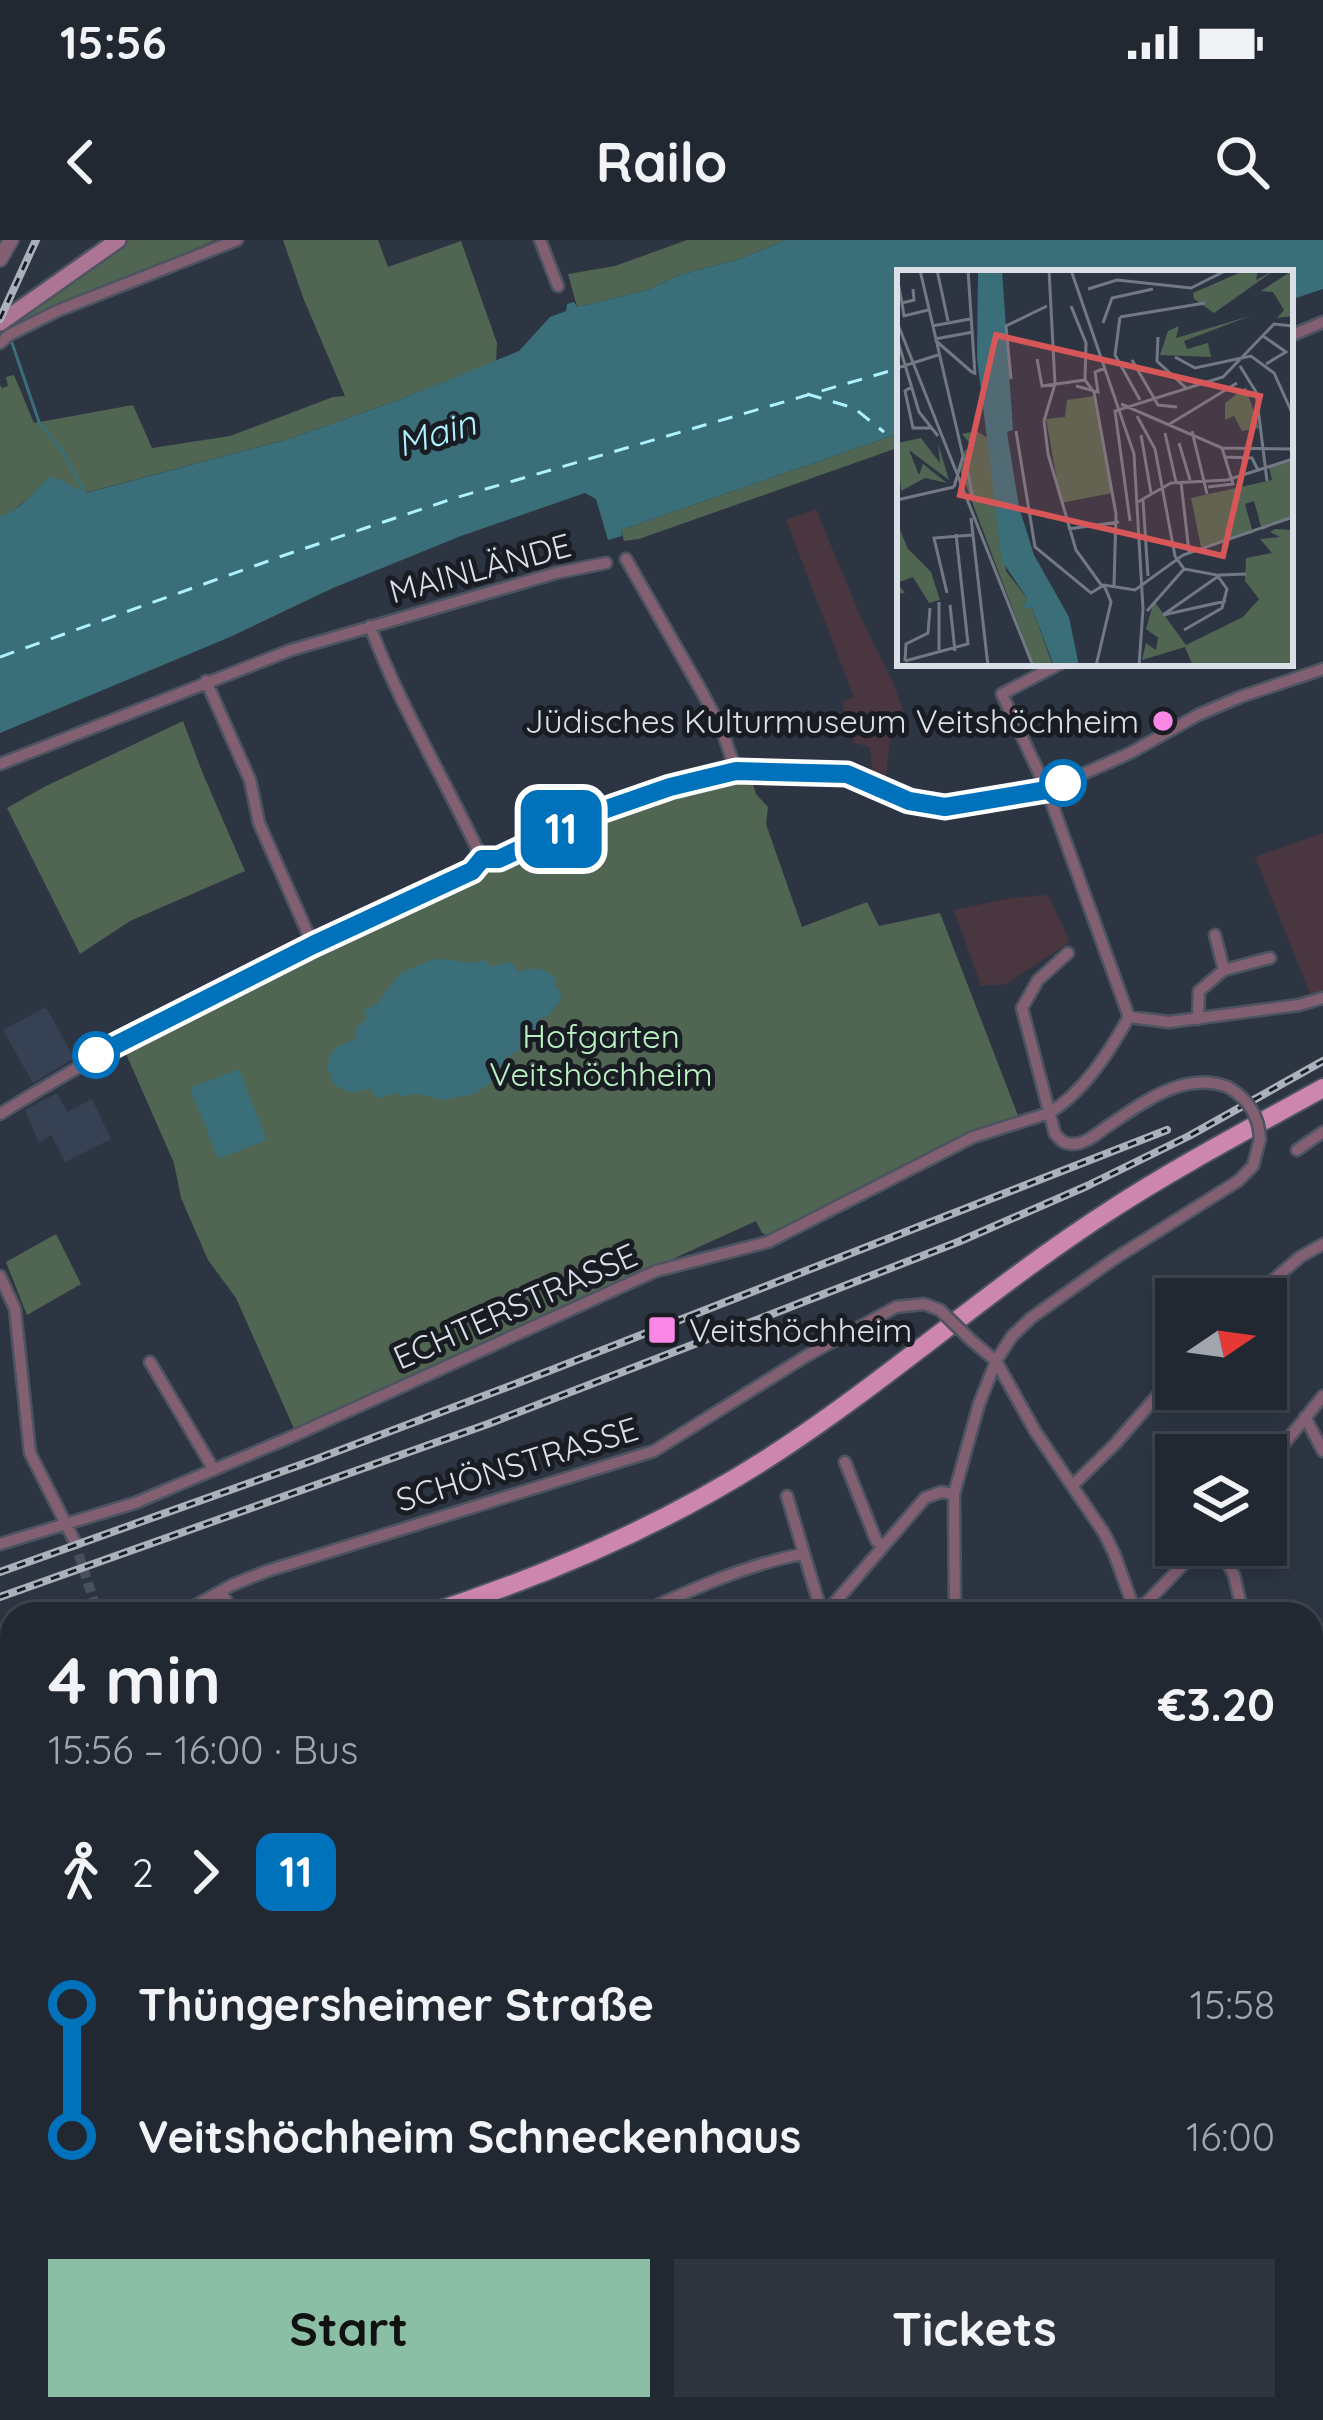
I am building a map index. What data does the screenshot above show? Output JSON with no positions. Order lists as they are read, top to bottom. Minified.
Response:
{"streets":{"street":["MAINLÄNDE","ECHTERSTRASSE","SCHÖNSTRASSE"]},"water":["Main"],"parks":["Hofgarten Veitshöchheim"],"places":{"other":["Jüdisches Kulturmuseum Veitshöchheim"],"transit":["Veitshöchheim"]},"lines":["bus line 11"],"north":"right","page":{"status":"15:56","header":"Railo","on_map":"11","heading":["4 min","15:56 – 16:00 · Bus","€3.20"],"legs":["2","11"],"list":[{"name":"Thüngersheimer Straße","value":"15:58"},{"name":"Veitshöchheim Schneckenhaus","value":"16:00"}],"buttons":["Start","Tickets"]}}
